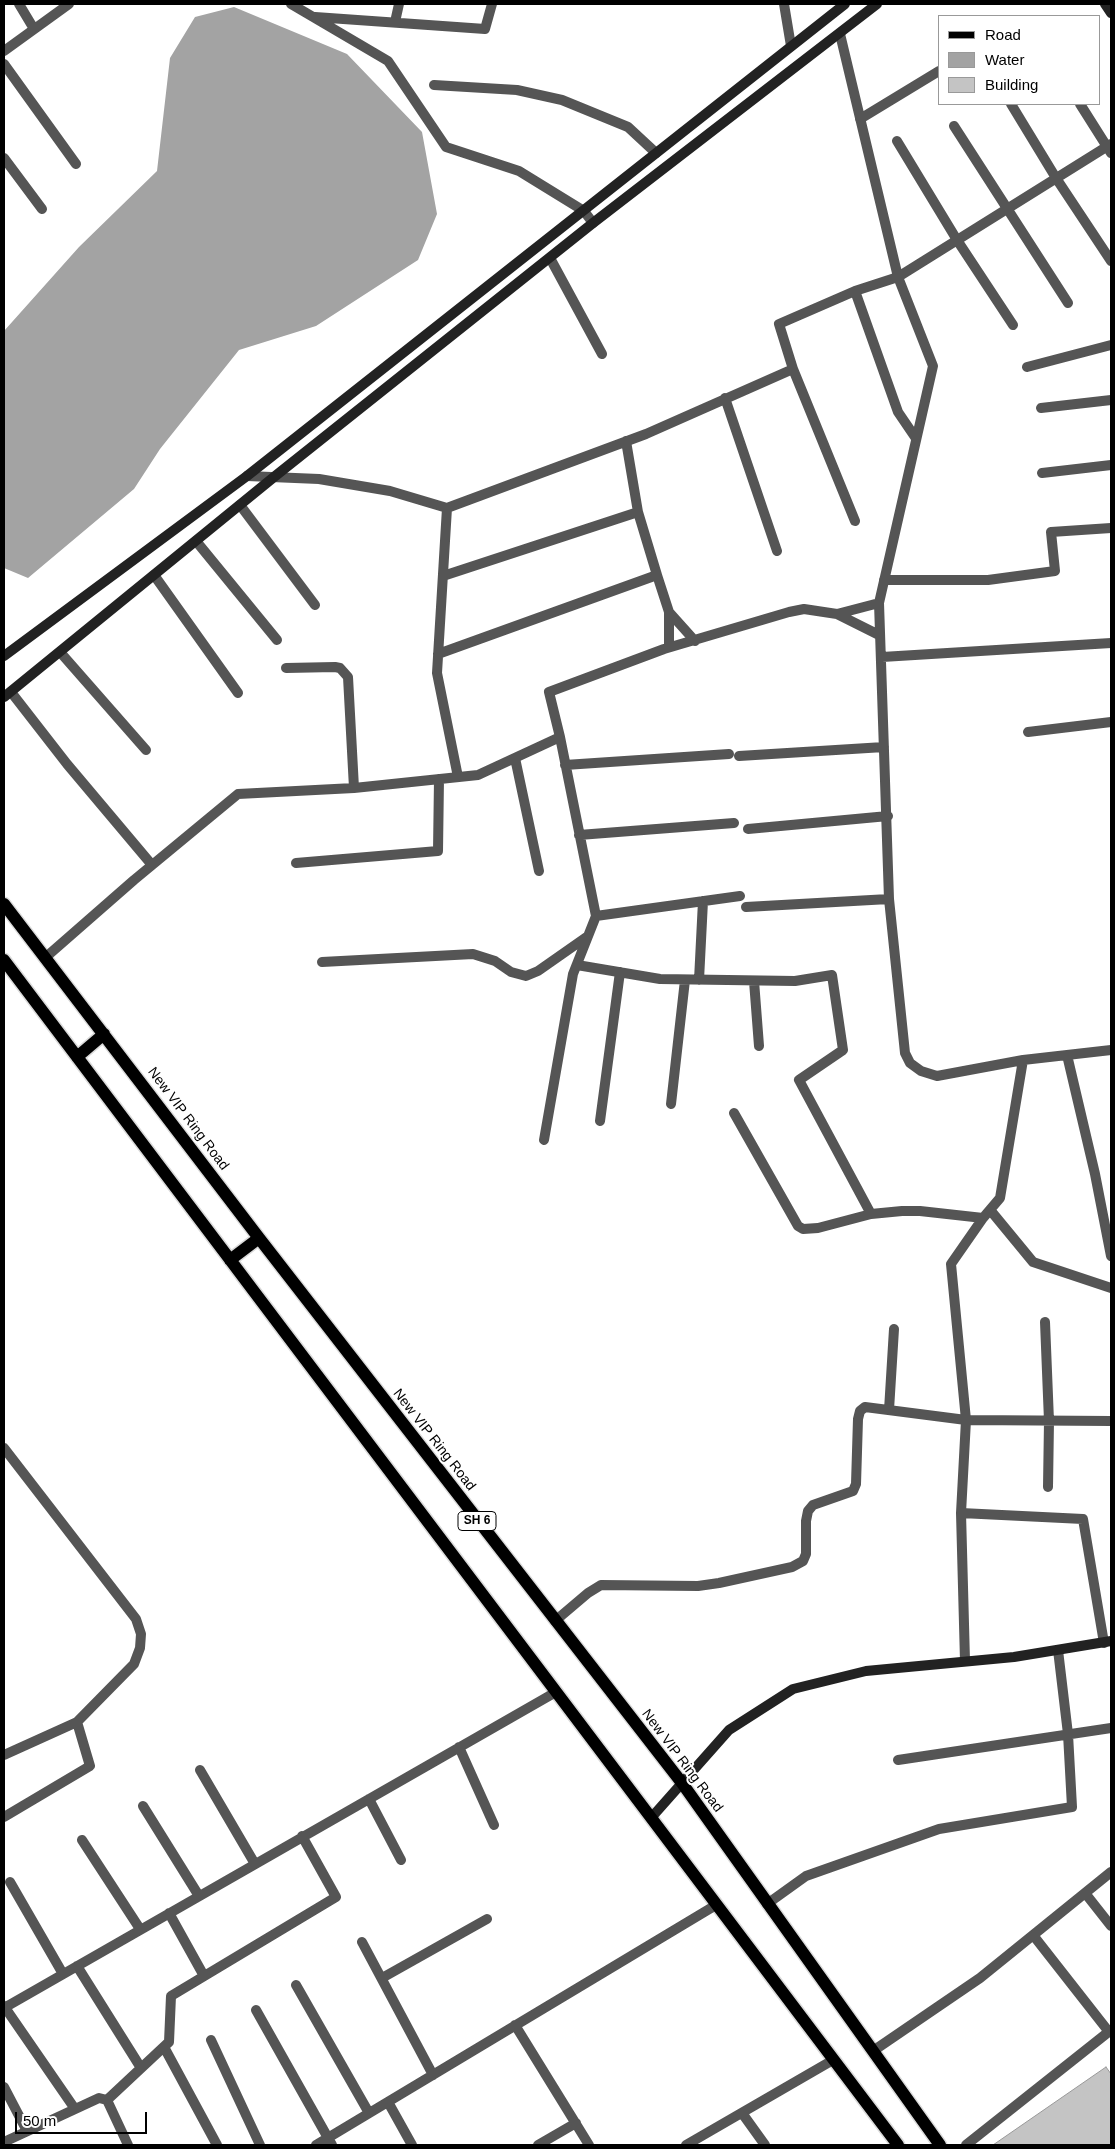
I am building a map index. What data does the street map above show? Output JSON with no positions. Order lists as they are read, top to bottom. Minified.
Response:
{"streets":{"main road":["New VIP Ring Road","SH 6"]},"legend":["Road","Water","Building"],"scale_bar":"50 m"}
